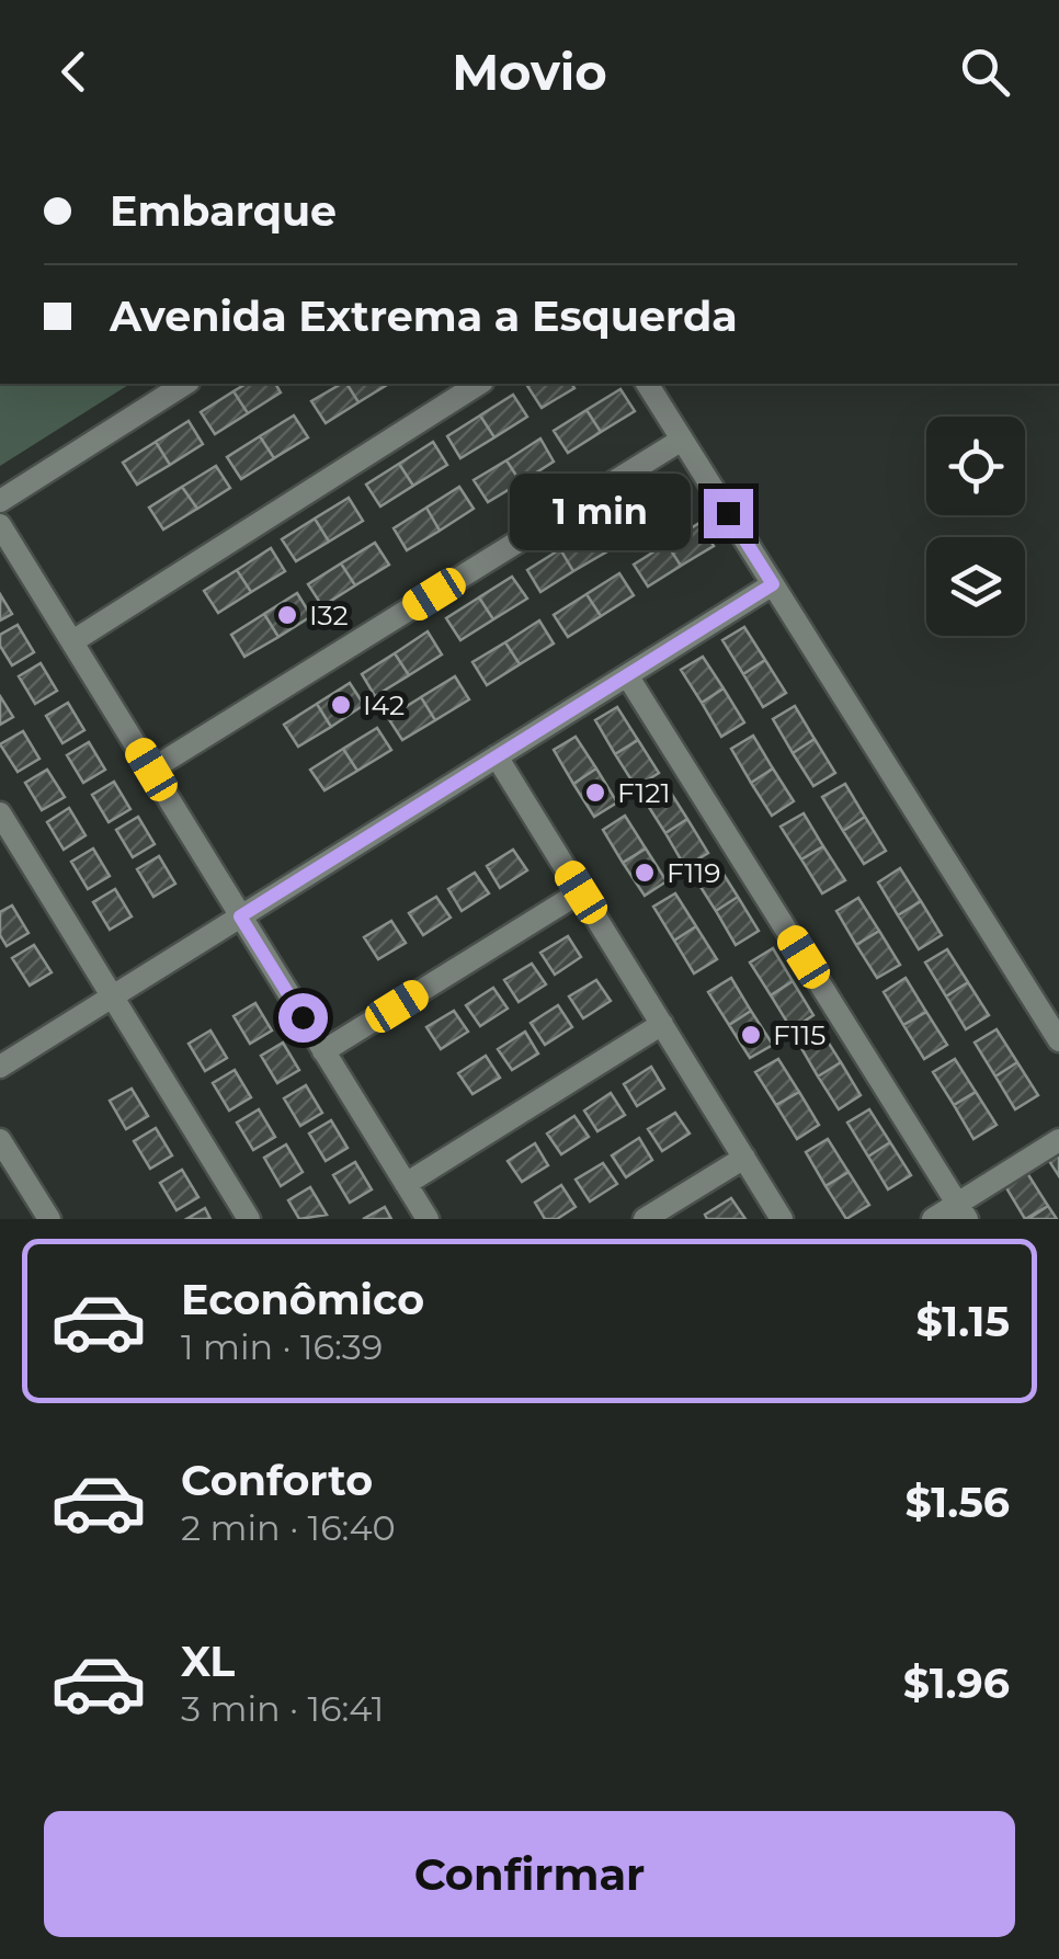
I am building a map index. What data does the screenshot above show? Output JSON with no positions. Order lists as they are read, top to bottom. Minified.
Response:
{"places":["I32","I42","F121","F119","F115"],"page":{"header":"Movio","banner":["Embarque","Avenida Extrema a Esquerda"],"bubble":"1 min","list":[{"name":"Econômico","note":"1 min · 16:39","value":"$1.15"},{"name":"Conforto","note":"2 min · 16:40","value":"$1.56"},{"name":"XL","note":"3 min · 16:41","value":"$1.96"}],"buttons":"Confirmar"}}
